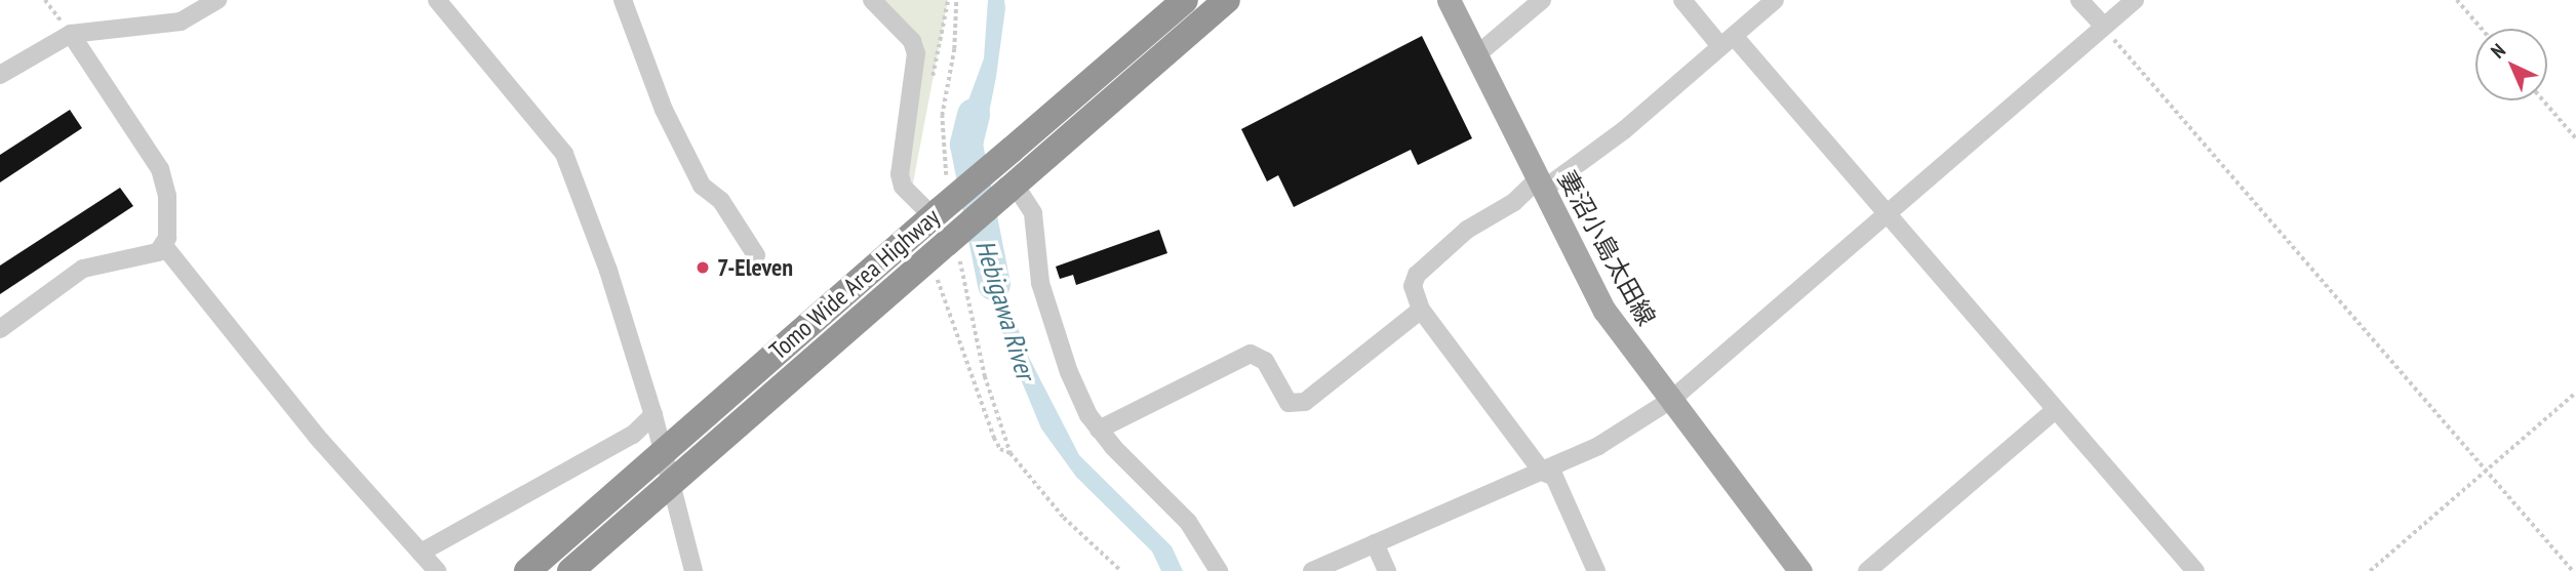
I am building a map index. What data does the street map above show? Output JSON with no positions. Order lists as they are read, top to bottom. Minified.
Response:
{"streets":{"highway":["Tomo Wide Area Highway"],"main road":["妻沼小島太田線"]},"water":["Hebigawa River"],"places":["7-Eleven"],"north":"top left"}
